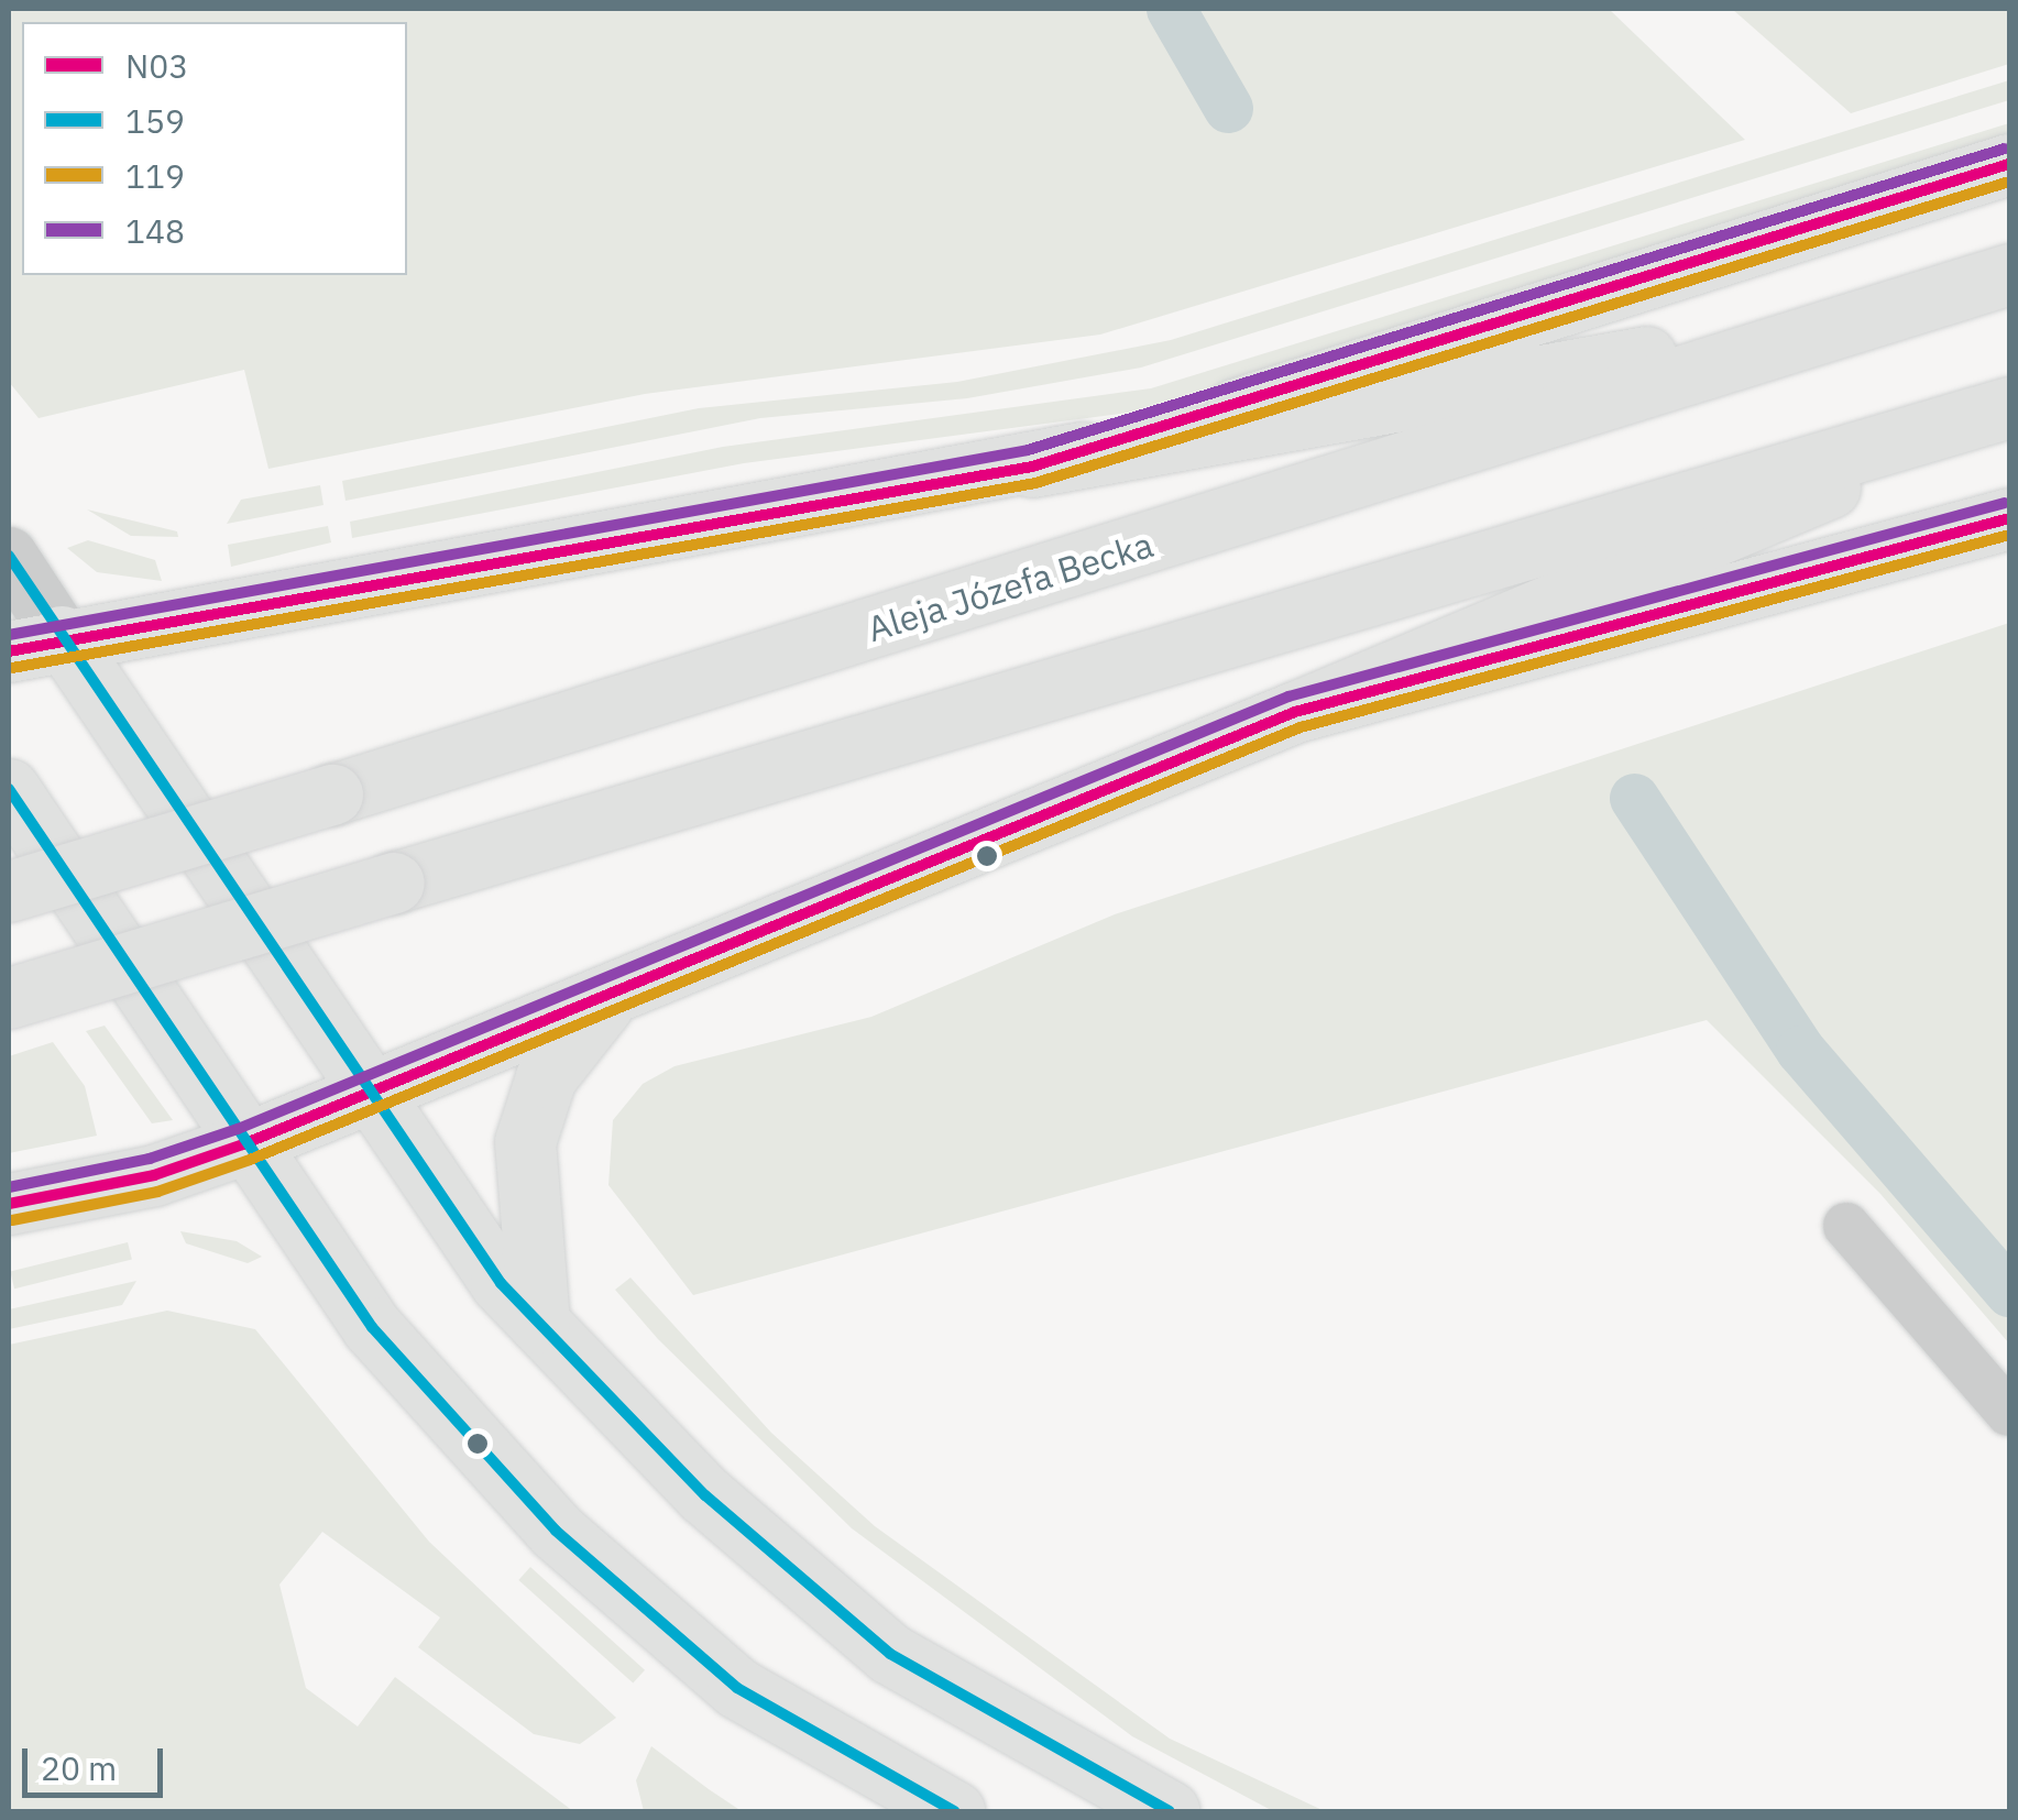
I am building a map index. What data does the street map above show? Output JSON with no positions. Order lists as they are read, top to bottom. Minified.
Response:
{"streets":{"main road":["Aleja Józefa Becka"]},"lines":["transit line 148","transit line N03","transit line 119","transit line 159"],"legend":["N03","159","119","148"],"scale_bar":"20 m"}
